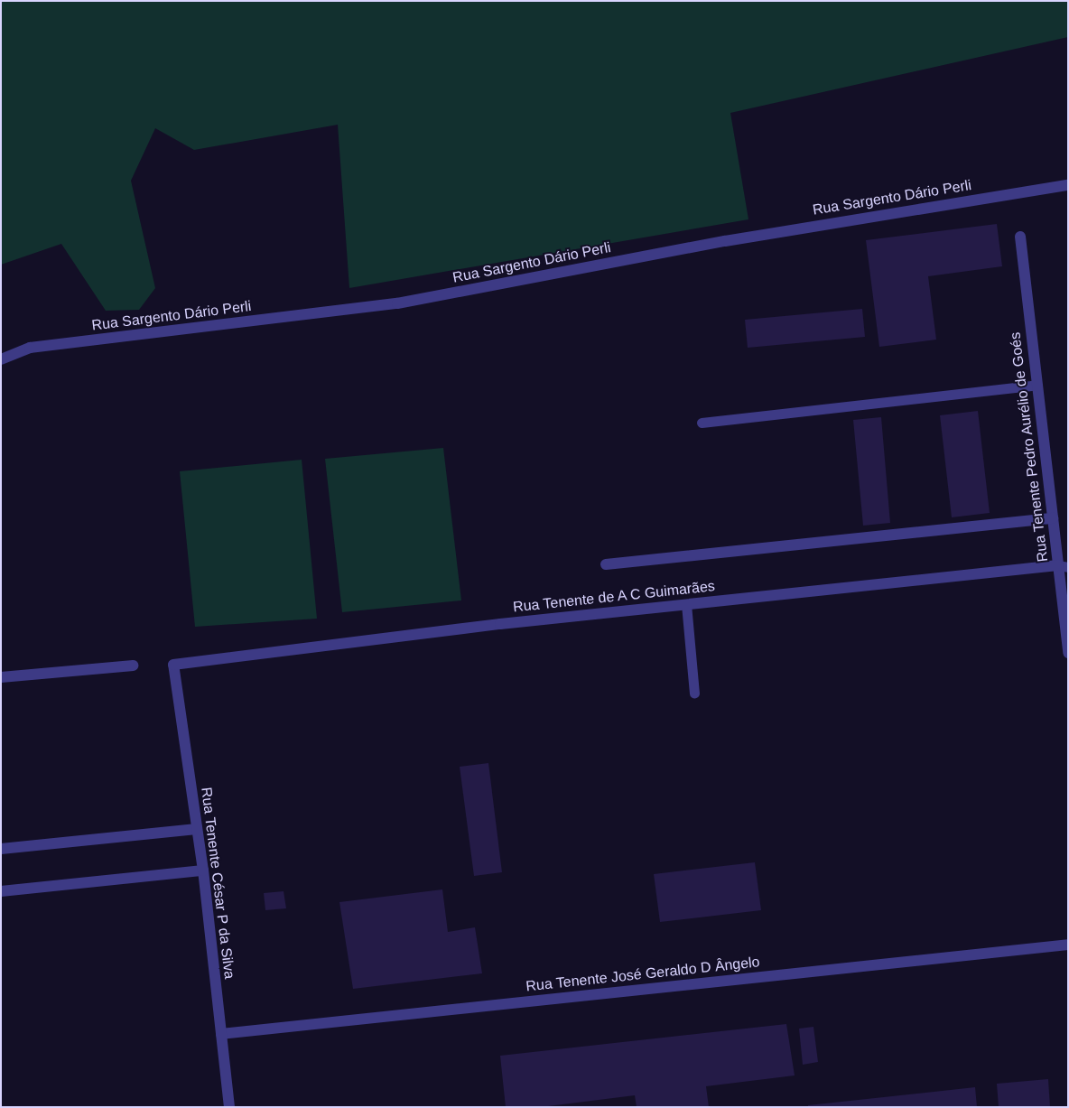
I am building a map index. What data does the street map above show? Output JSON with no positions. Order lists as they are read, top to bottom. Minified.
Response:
{"streets":{"street":["Rua Sargento Dário Perli","Rua Tenente Pedro Aurélio de Goés","Rua Tenente de A C Guimarães","Rua Tenente César P da Silva","Rua Tenente José Geraldo D Ângelo"]},"crossings":[["Rua Tenente Pedro Aurélio de Goés","Rua Tenente de A C Guimarães"],["Rua Tenente de A C Guimarães","Rua Tenente César P da Silva"],["Rua Tenente César P da Silva","Rua Tenente José Geraldo D Ângelo"]]}
